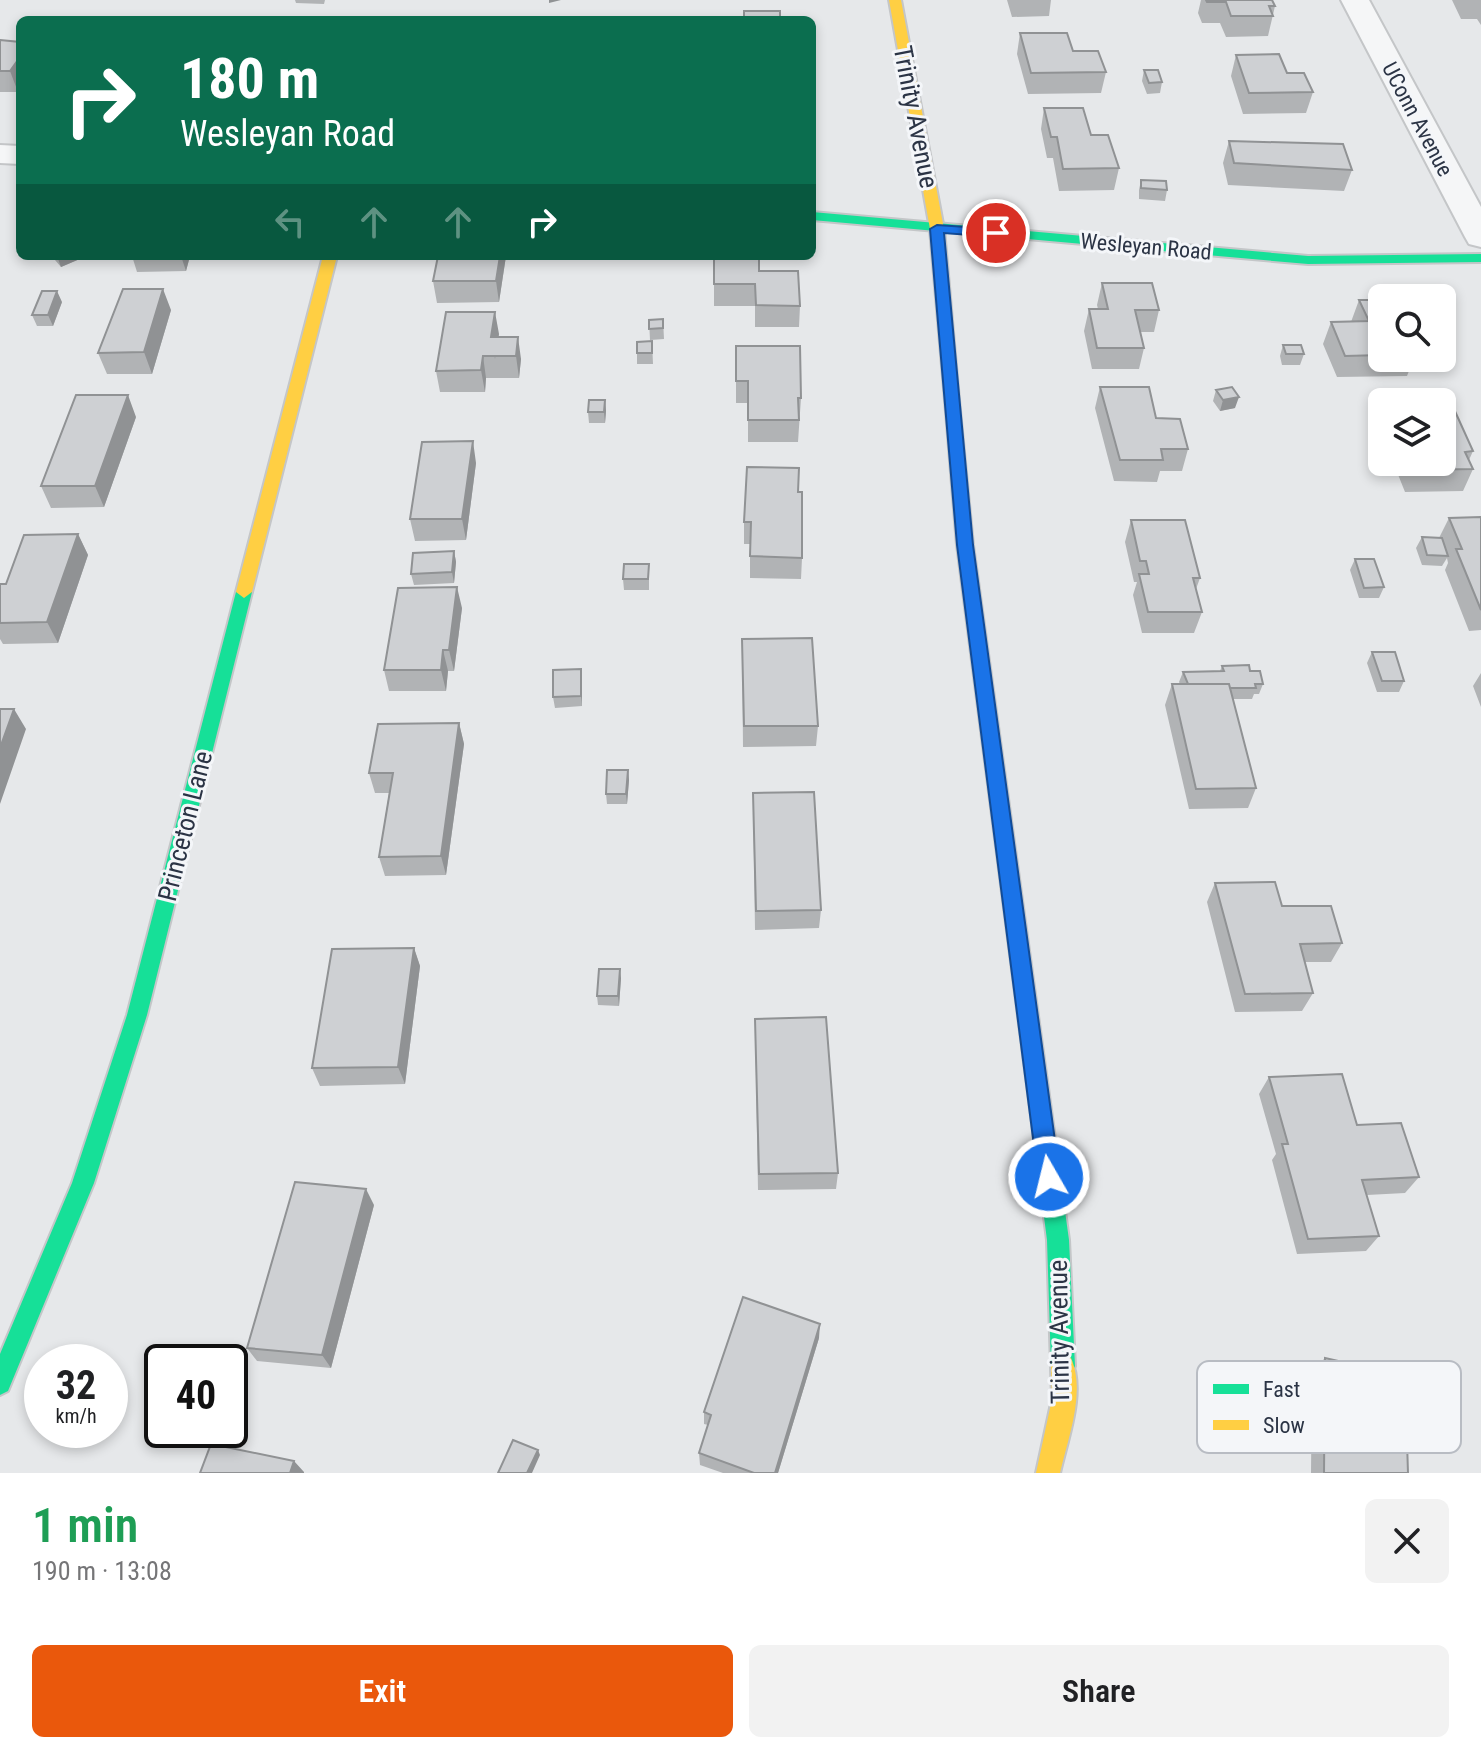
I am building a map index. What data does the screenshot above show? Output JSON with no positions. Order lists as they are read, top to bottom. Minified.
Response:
{"streets":{"street":["Trinity Avenue","UConn Avenue","Wesleyan Road","Princeton Lane"]},"crossings":[["Trinity Avenue","Wesleyan Road"]],"legend":["Fast","Slow"],"page":{"turn":["180 m","Wesleyan Road"],"speed":"32 km/h","limit":"40","heading":["1 min","190 m · 13:08"],"buttons":["Exit","Share"]}}
